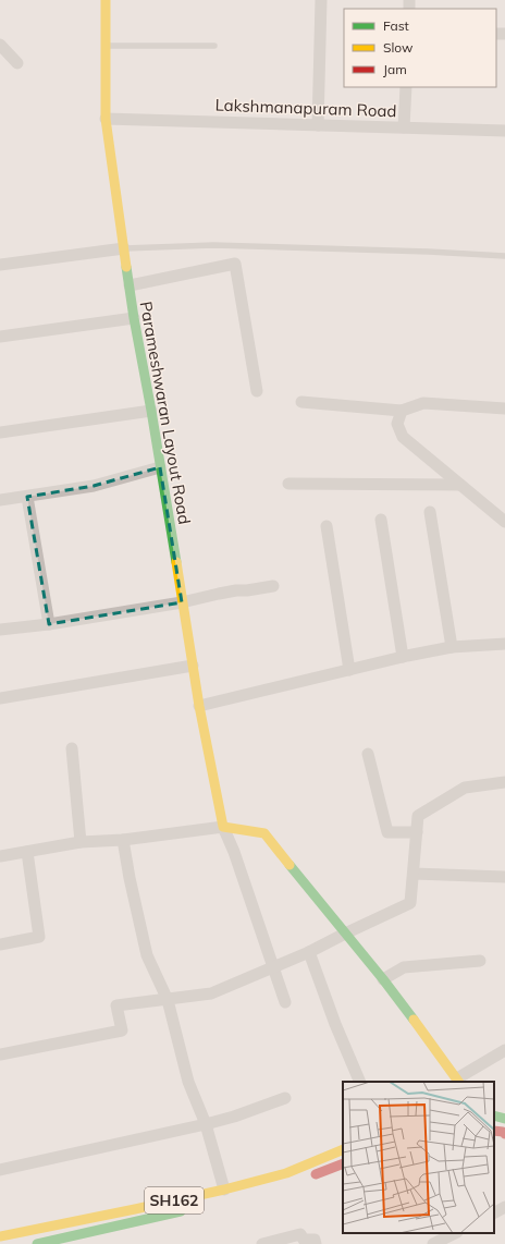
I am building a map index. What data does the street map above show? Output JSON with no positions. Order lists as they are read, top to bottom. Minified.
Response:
{"streets":{"street":["Lakshmanapuram Road","Parameshwaran Layout Road","SH162"]},"crossings":[["Lakshmanapuram Road","Parameshwaran Layout Road"]],"legend":["Fast","Slow","Jam"]}
